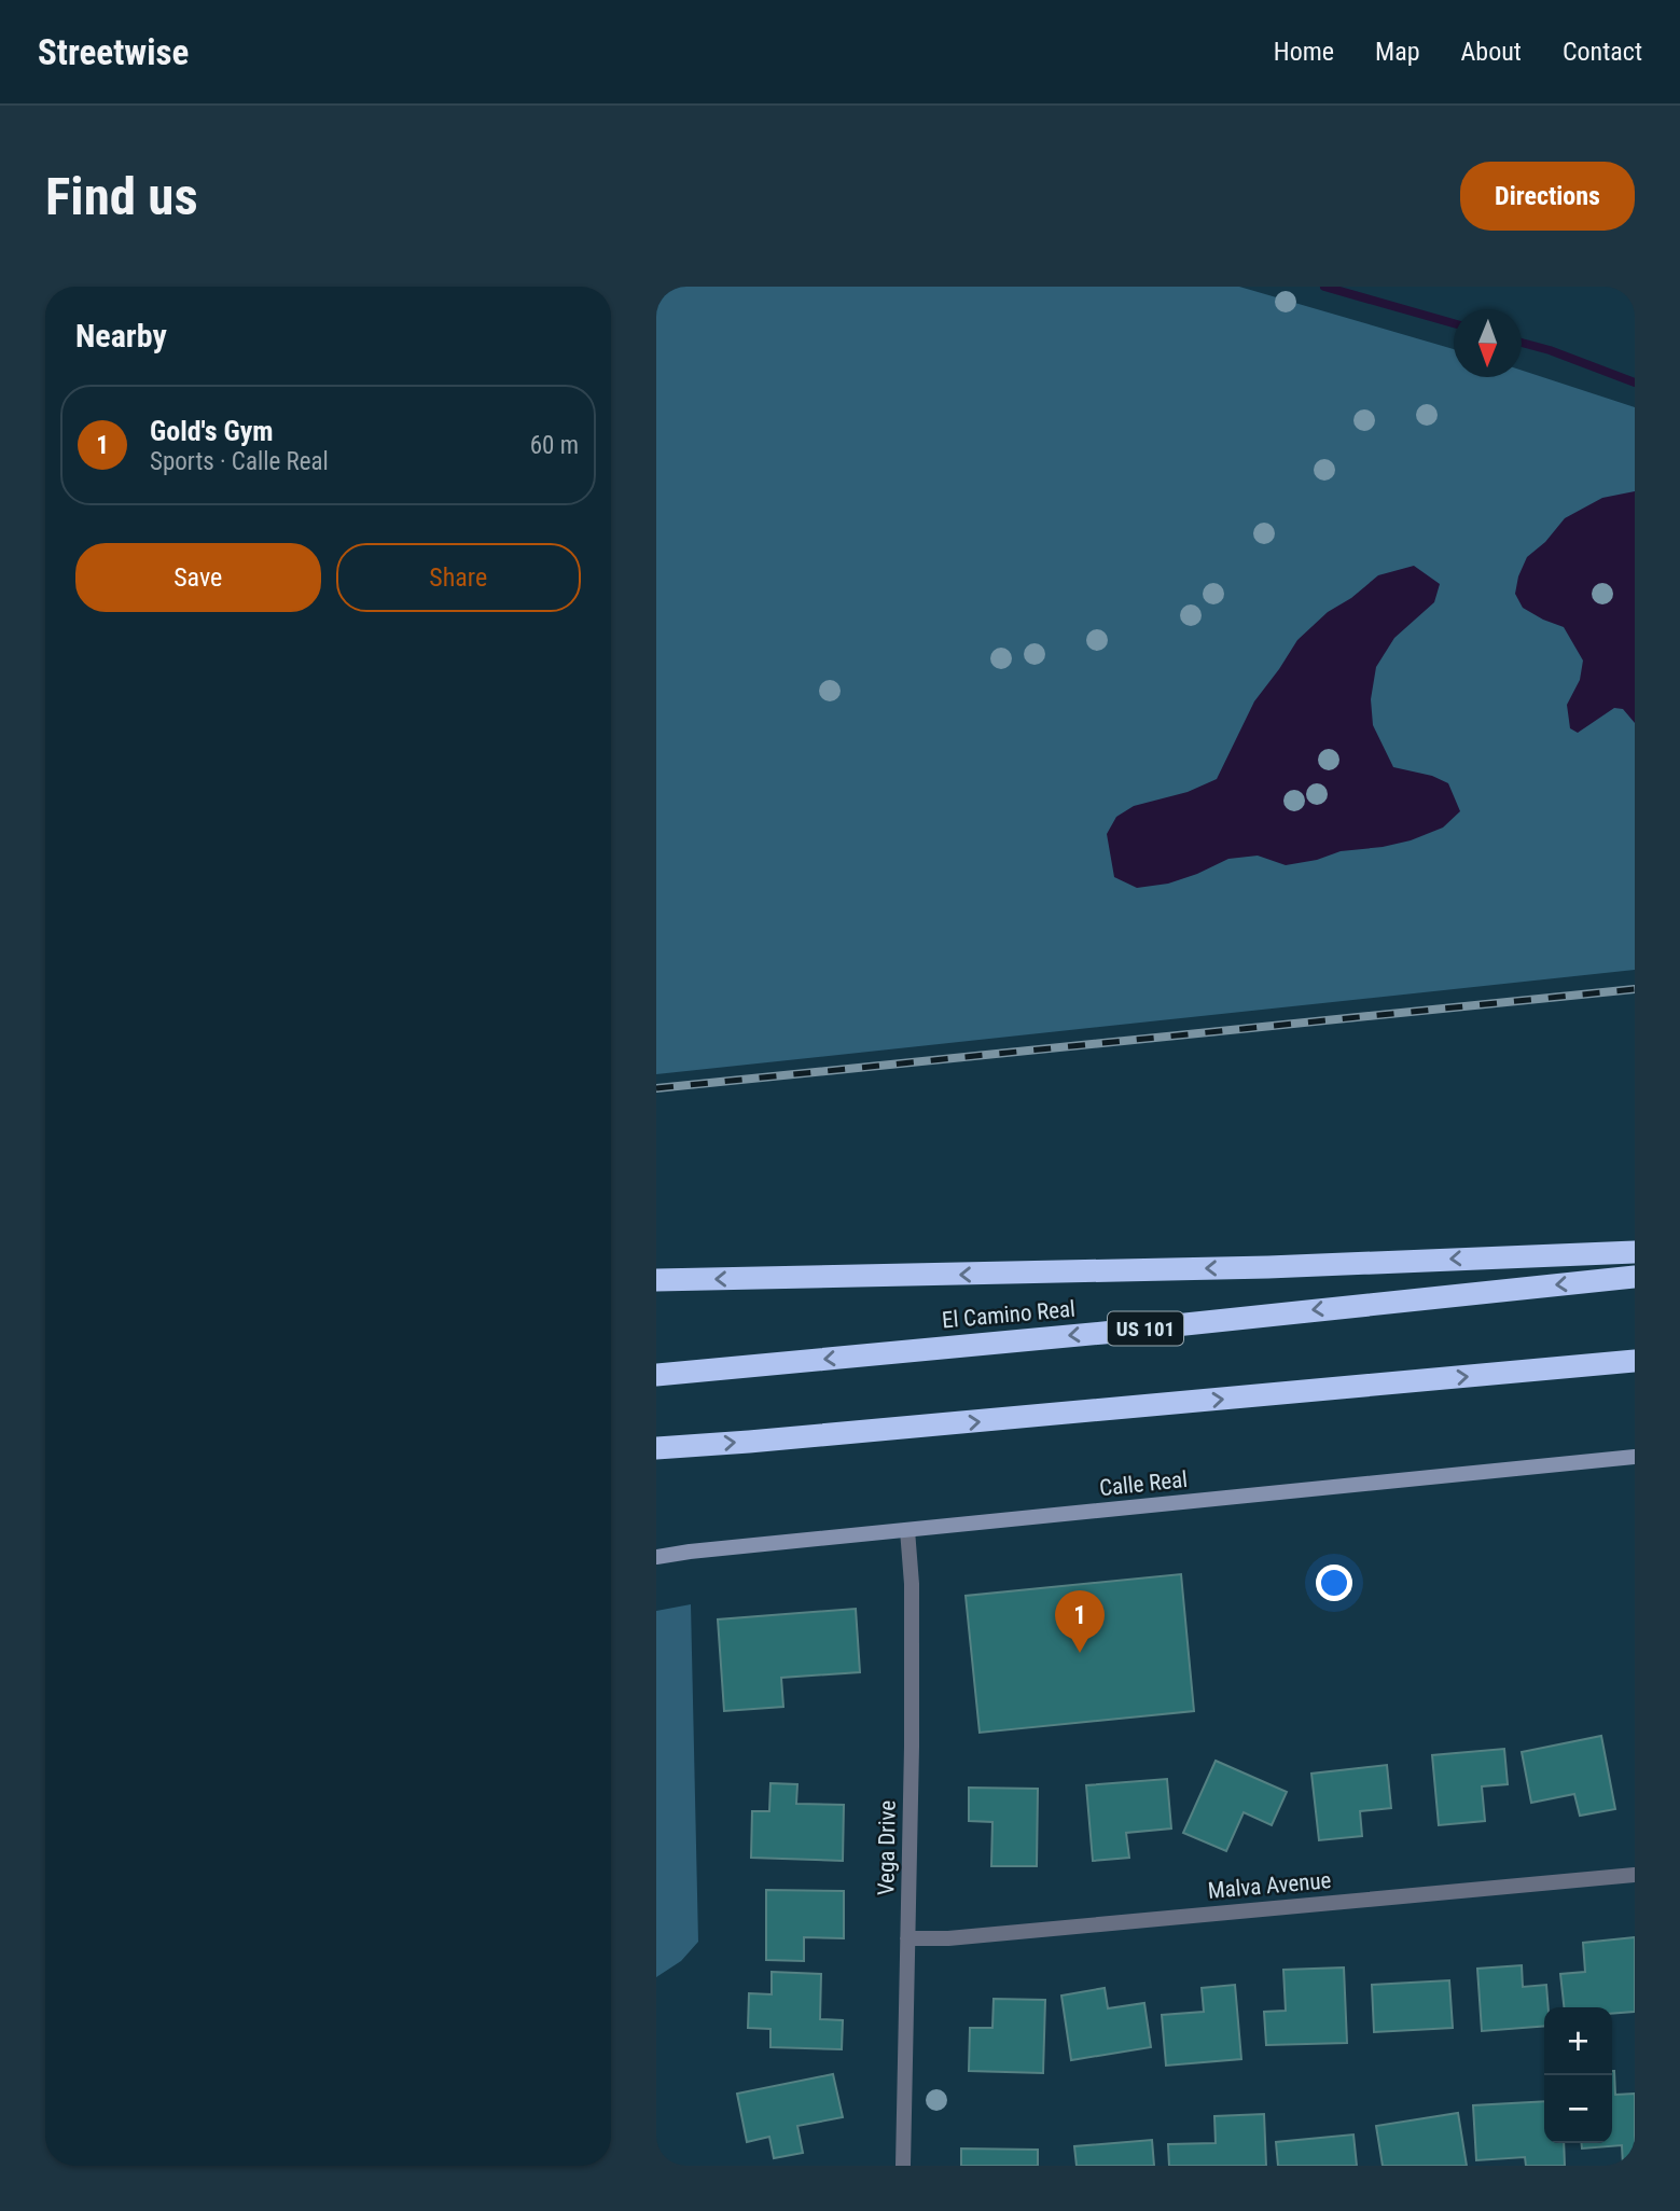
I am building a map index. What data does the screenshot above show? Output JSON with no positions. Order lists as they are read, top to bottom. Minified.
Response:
{"streets":{"highway":["El Camino Real","US 101"],"main road":["Calle Real"],"street":["Vega Drive","Malva Avenue"]},"crossings":[["Calle Real","Vega Drive"],["Vega Drive","Malva Avenue"]],"north":"bottom","page":{"header":"Streetwise","nav":["Home","Map","About","Contact"],"buttons":["Directions",["Save","Share"]],"title":"Find us","heading":"Nearby","list":[{"mark":"1","name":"Gold's Gym","note":"Sports · Calle Real","value":"60 m"}],"pins":"1","map_buttons":["+","−"]}}
